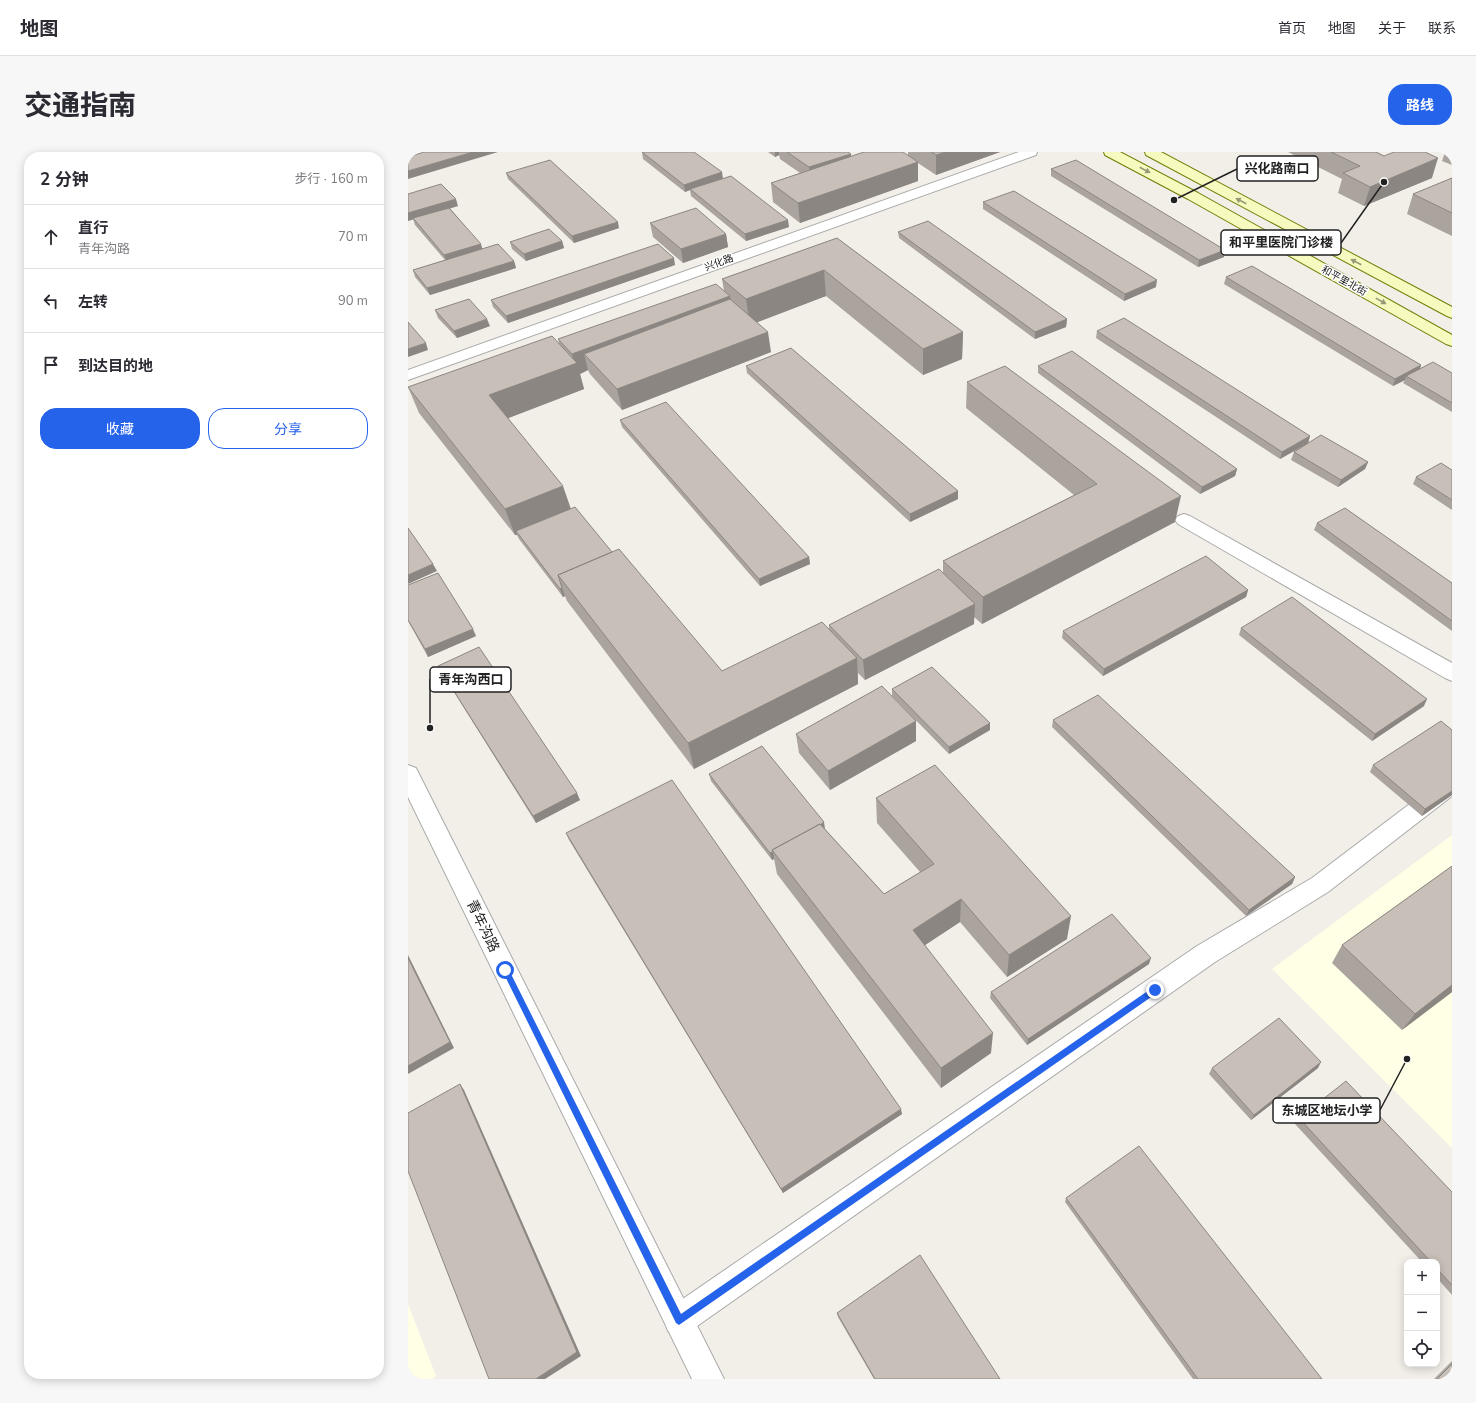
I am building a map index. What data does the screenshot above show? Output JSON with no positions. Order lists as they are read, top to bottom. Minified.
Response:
{"streets":{"main road":["和平里北街"],"street":["兴化路","青年沟路"]},"places":["和平里医院门诊楼","兴化路南口","青年沟西口","东城区地坛小学"],"page":{"header":"地图","nav":["首页","地图","关于","联系"],"title":"交通指南","buttons":["路线",["收藏","分享"]],"heading":["2 分钟","步行 · 160 m"],"list":[["直行","青年沟路","70 m"],["左转","90 m"],"到达目的地"],"map_buttons":["+","−"]}}
